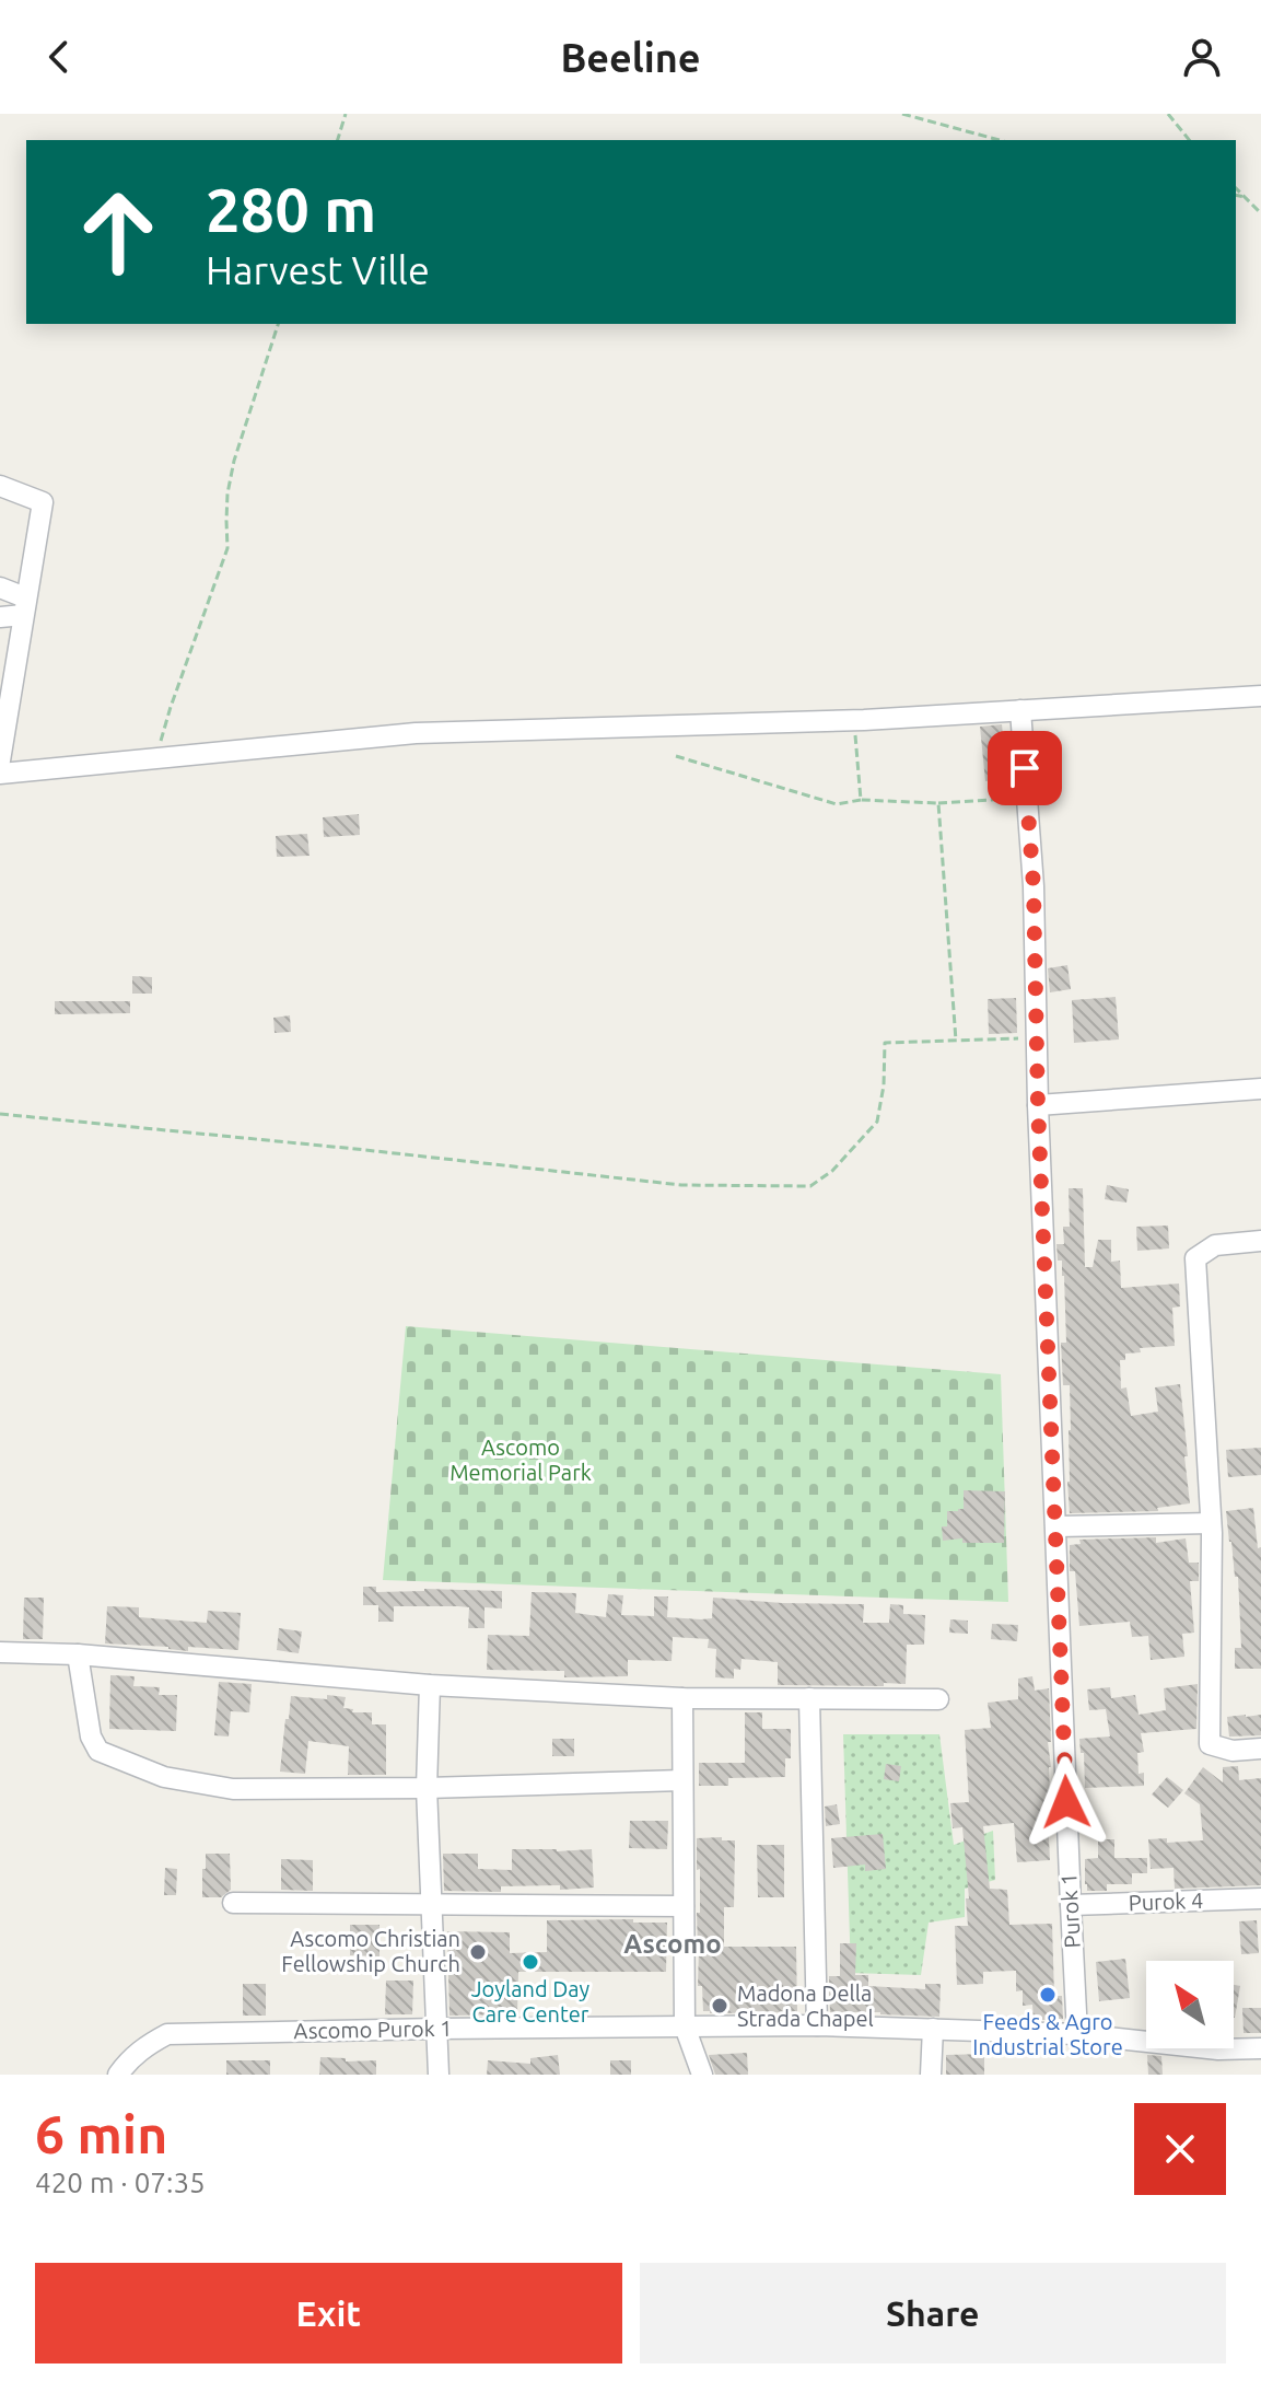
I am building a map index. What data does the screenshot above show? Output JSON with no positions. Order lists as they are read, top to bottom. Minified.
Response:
{"streets":{"street":["Purok 4","Purok 1","Ascomo Purok 1"]},"crossings":[["Purok 4","Purok 1"],["Purok 1","Ascomo Purok 1"]],"districts":["Ascomo"],"parks":["Ascomo Memorial Park"],"places":["Ascomo Christian Fellowship Church","Joyland Day Care Center","Feeds & Agro Industrial Store","Madona Della Strada Chapel"],"north":"top left","page":{"header":"Beeline","turn":["280 m","Harvest Ville"],"heading":["6 min","420 m · 07:35"],"buttons":["Exit","Share"]}}
